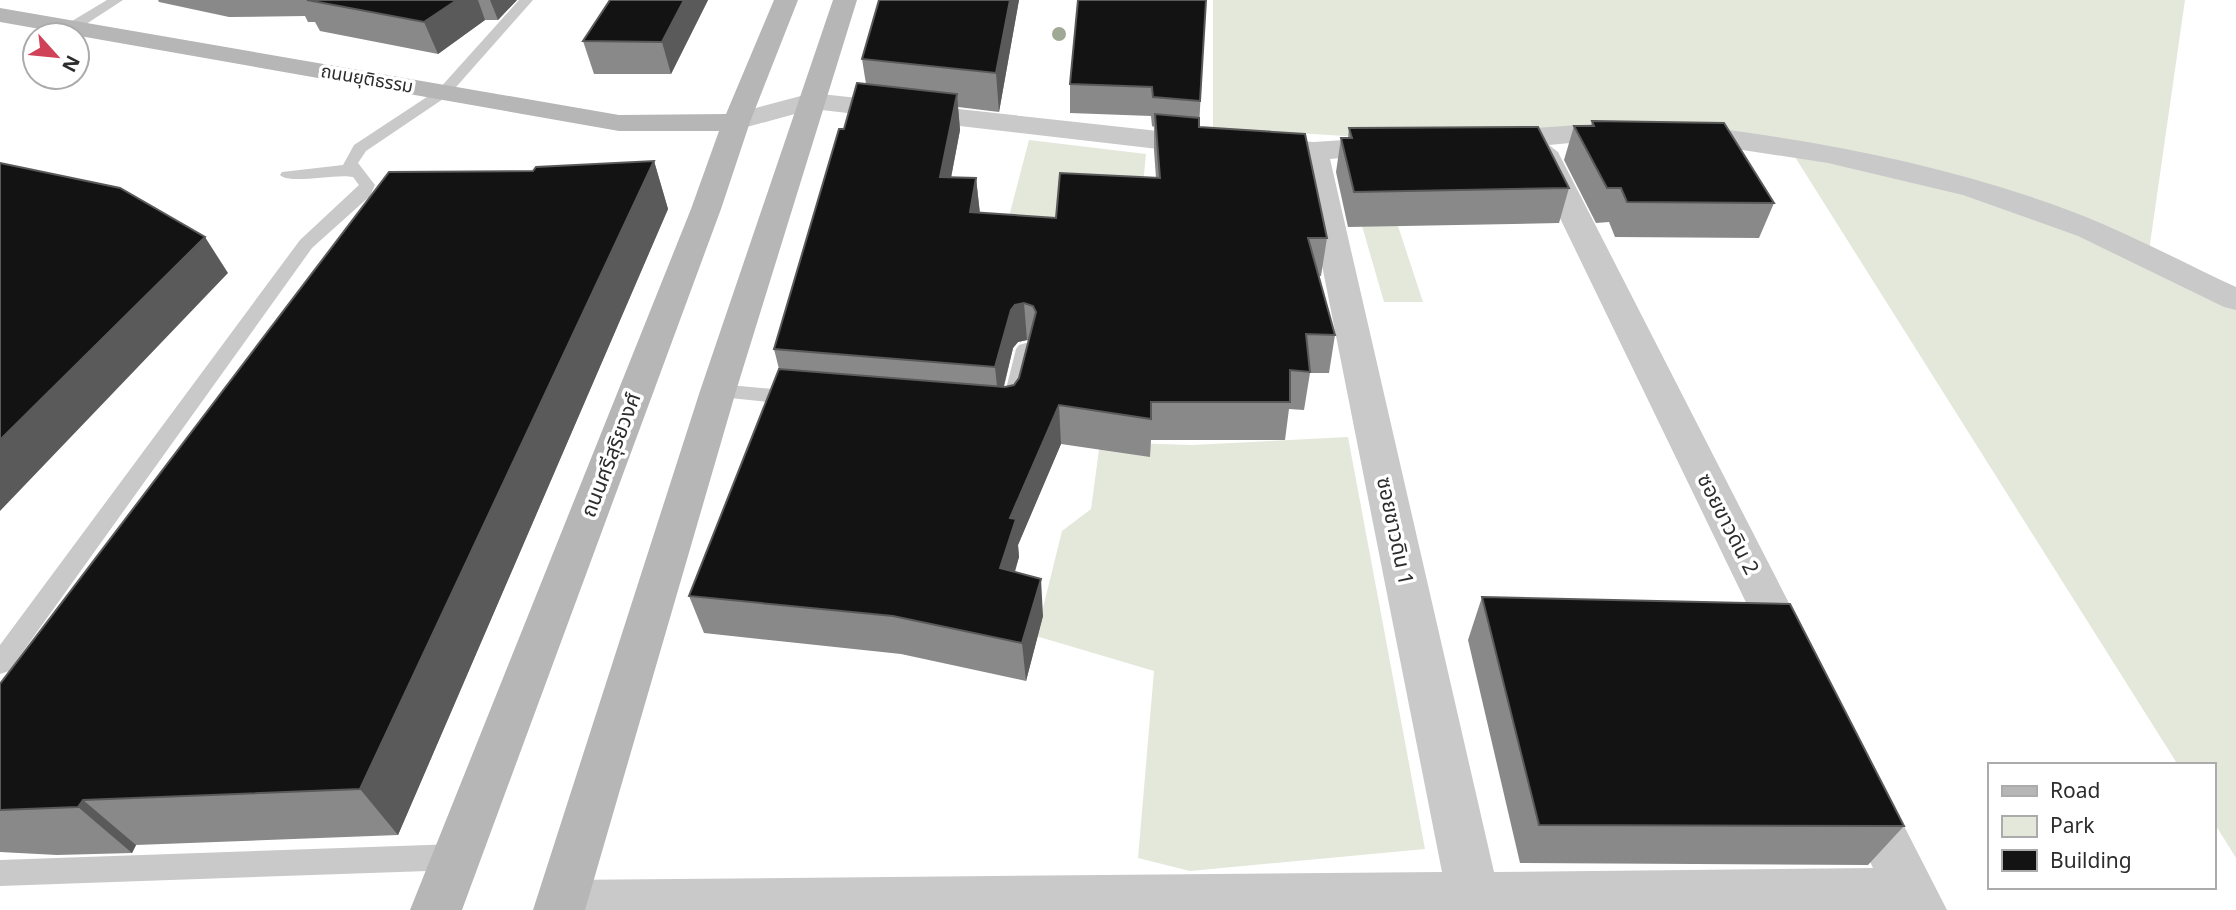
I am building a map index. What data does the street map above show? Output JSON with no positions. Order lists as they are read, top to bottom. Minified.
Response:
{"streets":{"main road":["ถนนยุติธรรม","ถนนศรีสุริยวงศ์"],"street":["ซอยขาวดิน 2","ซอยชาวดิน 1"]},"crossings":[["ถนนยุติธรรม","ถนนศรีสุริยวงศ์"]],"legend":["Road","Park","Building"],"north":"bottom right"}
